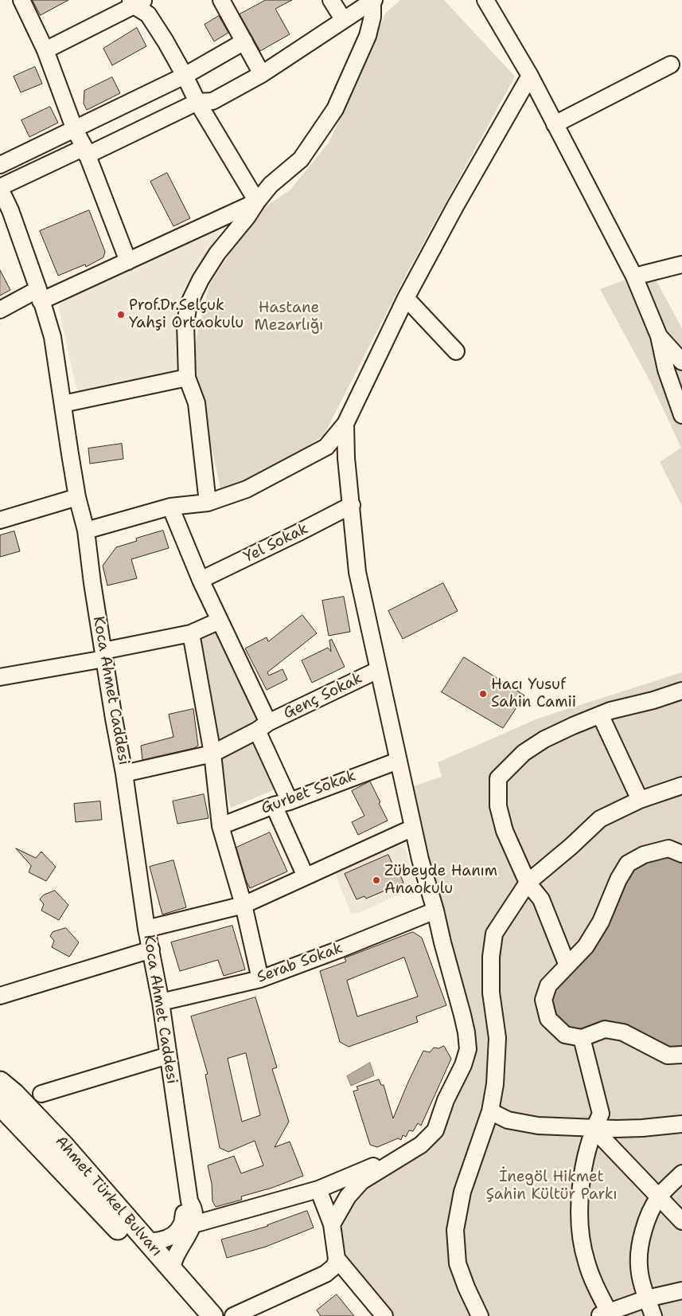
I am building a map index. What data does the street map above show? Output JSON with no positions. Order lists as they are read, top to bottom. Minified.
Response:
{"streets":{"main road":["Ahmet Türkel Bulvarı"],"street":["Yel Sokak","Koca Ahmet Caddesi","Genç Sokak","Gurbet Sokak","Serab Sokak"]},"crossings":[["Koca Ahmet Caddesi","Genç Sokak"],["Koca Ahmet Caddesi","Serab Sokak"]],"parks":["Hastane Mezarlığı","İnegöl Hikmet Şahin Kültür Parkı"],"places":["Prof.Dr.Selçuk Yahşi Ortaokulu","Hacı Yusuf Sahin Camii","Zübeyde Hanım Anaokulu"]}
